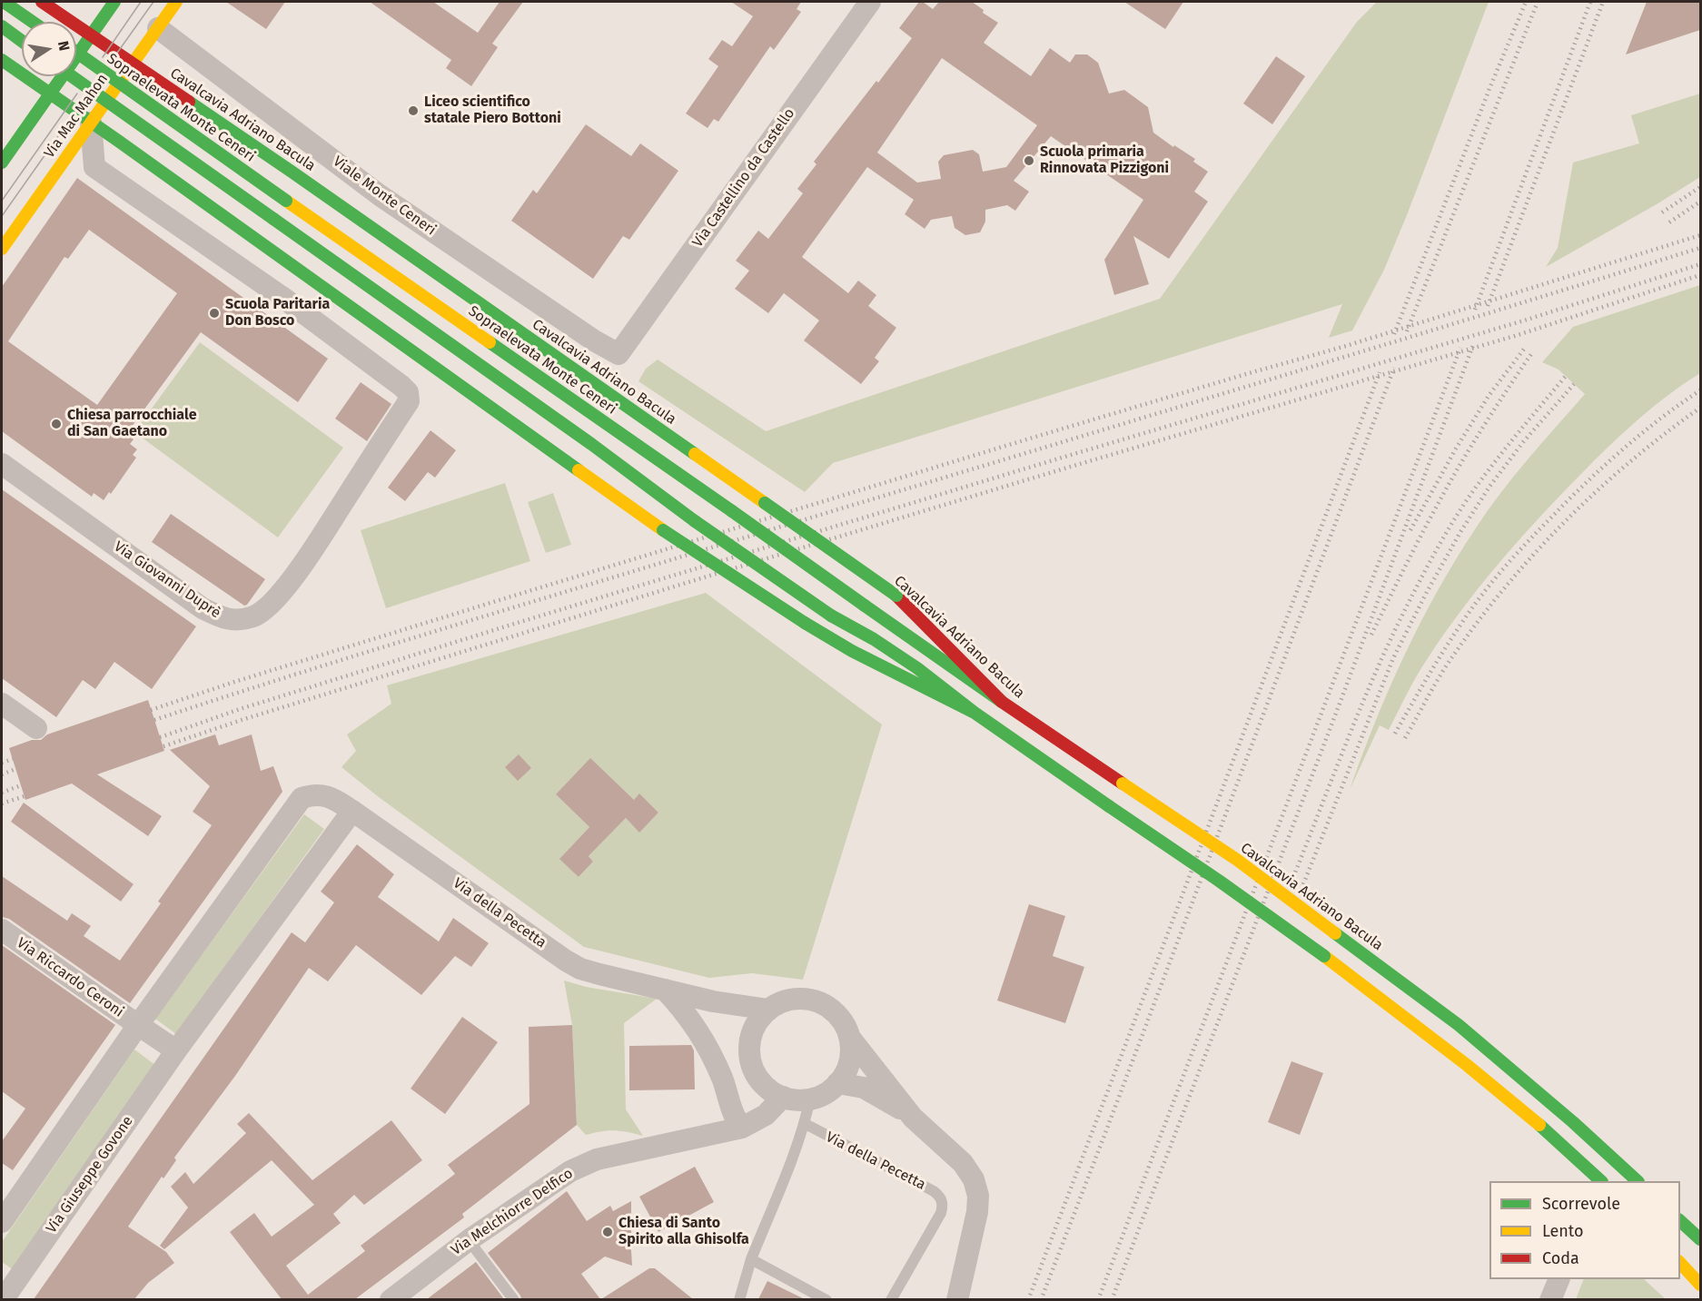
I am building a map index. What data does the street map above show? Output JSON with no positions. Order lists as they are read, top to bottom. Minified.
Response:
{"streets":{"main road":["Sopraelevata Monte Ceneri","Via Mac Mahon","Cavalcavia Adriano Bacula"],"street":["Via Castellino da Castello","Viale Monte Ceneri","Via Giovanni Duprè","Via della Pecetta","Via Riccardo Ceroni","Via Giuseppe Govone","Via Melchiorre Delfico"]},"crossings":[["Sopraelevata Monte Ceneri","Cavalcavia Adriano Bacula"],["Via Mac Mahon","Cavalcavia Adriano Bacula"],["Via Mac Mahon","Viale Monte Ceneri"],["Via Mac Mahon","Via Giovanni Duprè"],["Via Castellino da Castello","Viale Monte Ceneri"],["Via della Pecetta","Via Riccardo Ceroni"],["Via della Pecetta","Via Giuseppe Govone"],["Via della Pecetta","Via Melchiorre Delfico"]],"places":["Liceo scientifico statale Piero Bottoni","Scuola primaria Rinnovata Pizzigoni","Scuola Paritaria Don Bosco","Chiesa parrocchiale di San Gaetano","Chiesa di Santo Spirito alla Ghisolfa"],"legend":["Scorrevole","Lento","Coda"],"north":"right"}
